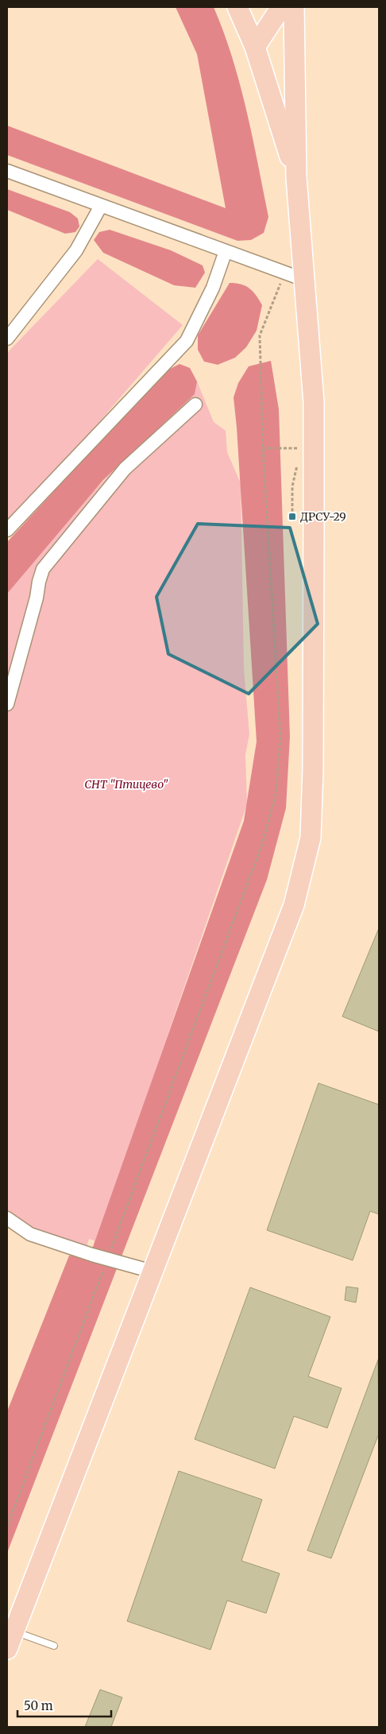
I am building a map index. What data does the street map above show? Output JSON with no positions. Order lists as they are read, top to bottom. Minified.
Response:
{"parks":["СНТ \"Птицево\""],"places":{"transit":["ДРСУ-29"]},"scale_bar":"50 m"}
